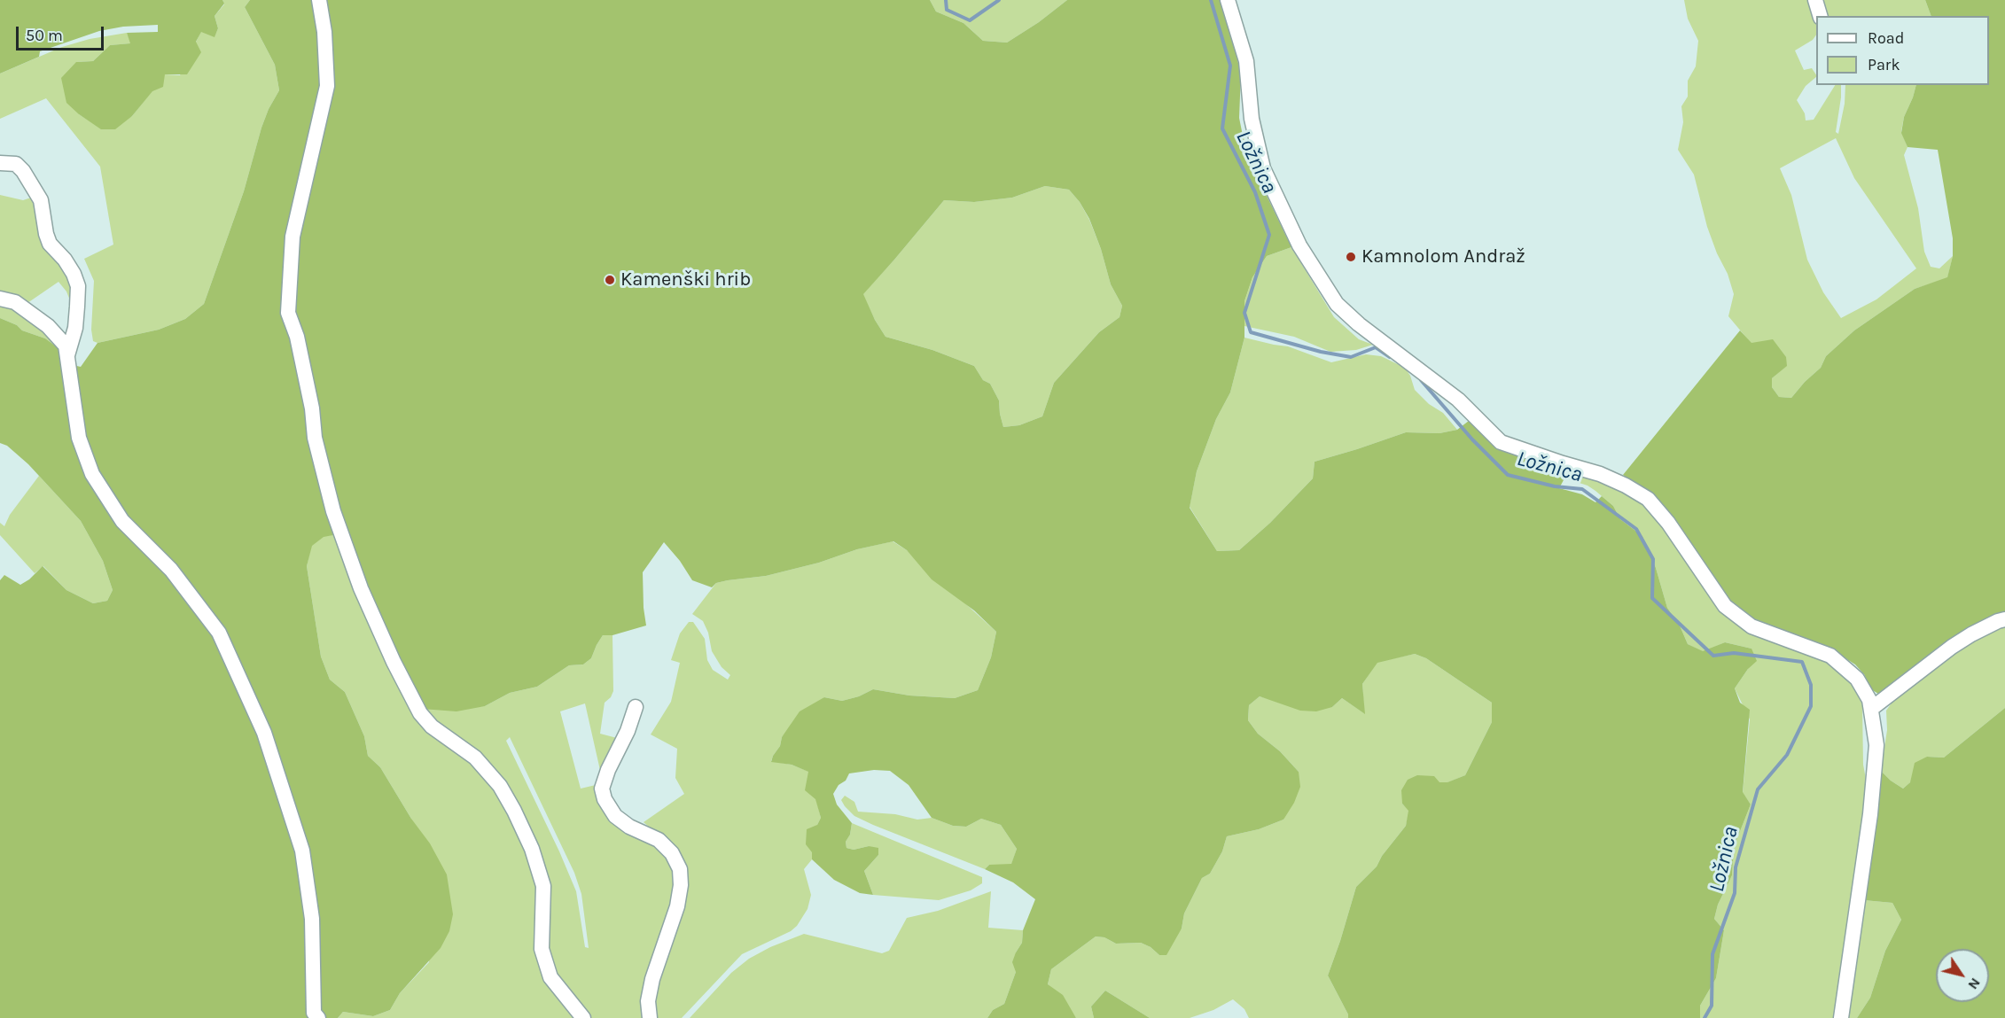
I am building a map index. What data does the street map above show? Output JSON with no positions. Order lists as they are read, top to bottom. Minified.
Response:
{"water":["Ložnica"],"places":["Kamnolom Andraž","Kamenški hrib"],"legend":["Road","Park"],"scale_bar":"50 m","north":"bottom right"}
